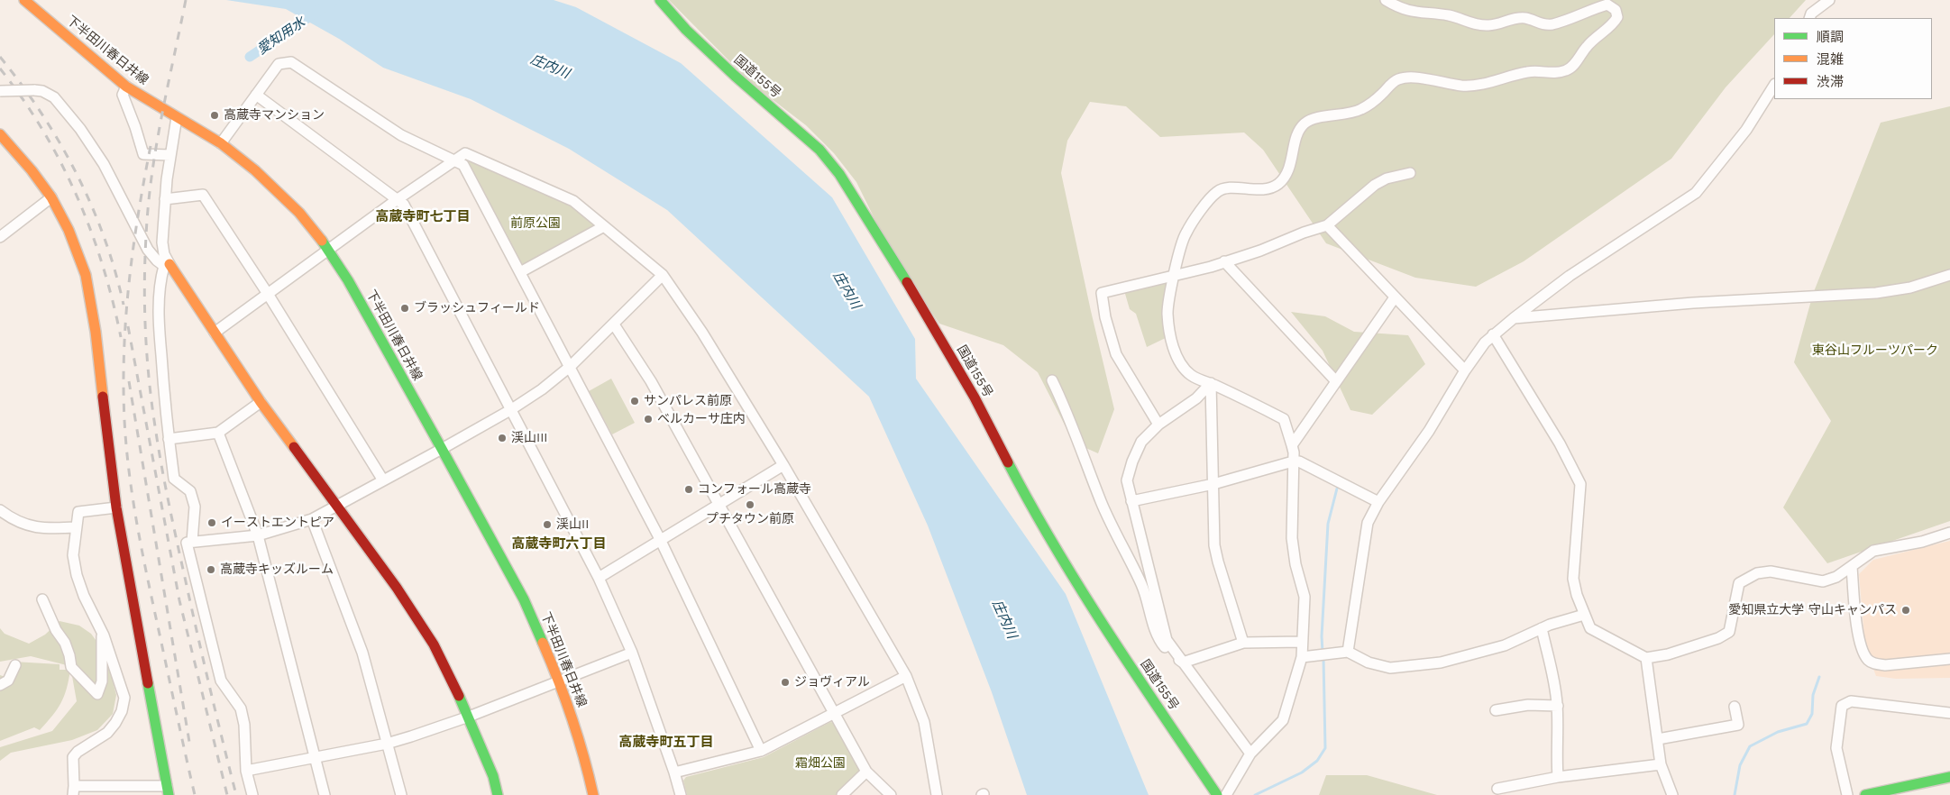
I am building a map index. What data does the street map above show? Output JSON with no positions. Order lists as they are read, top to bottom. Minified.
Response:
{"streets":{"main road":["下半田川春日井線","国道155号"]},"districts":["高蔵寺町七丁目","高蔵寺町六丁目","高蔵寺町五丁目"],"water":["愛知用水","庄内川"],"parks":["前原公園","東谷山フルーツパーク","霜畑公園"],"places":["高蔵寺マンション","ブラッシュフィールド","サンパレス前原","ベルカーサ庄内","渓山III","コンフォール高蔵寺","プチタウン前原","イーストエントピア","渓山II","高蔵寺キッズルーム","愛知県立大学 守山キャンパス","ジョヴィアル"],"legend":["順調","混雑","渋滞"]}
